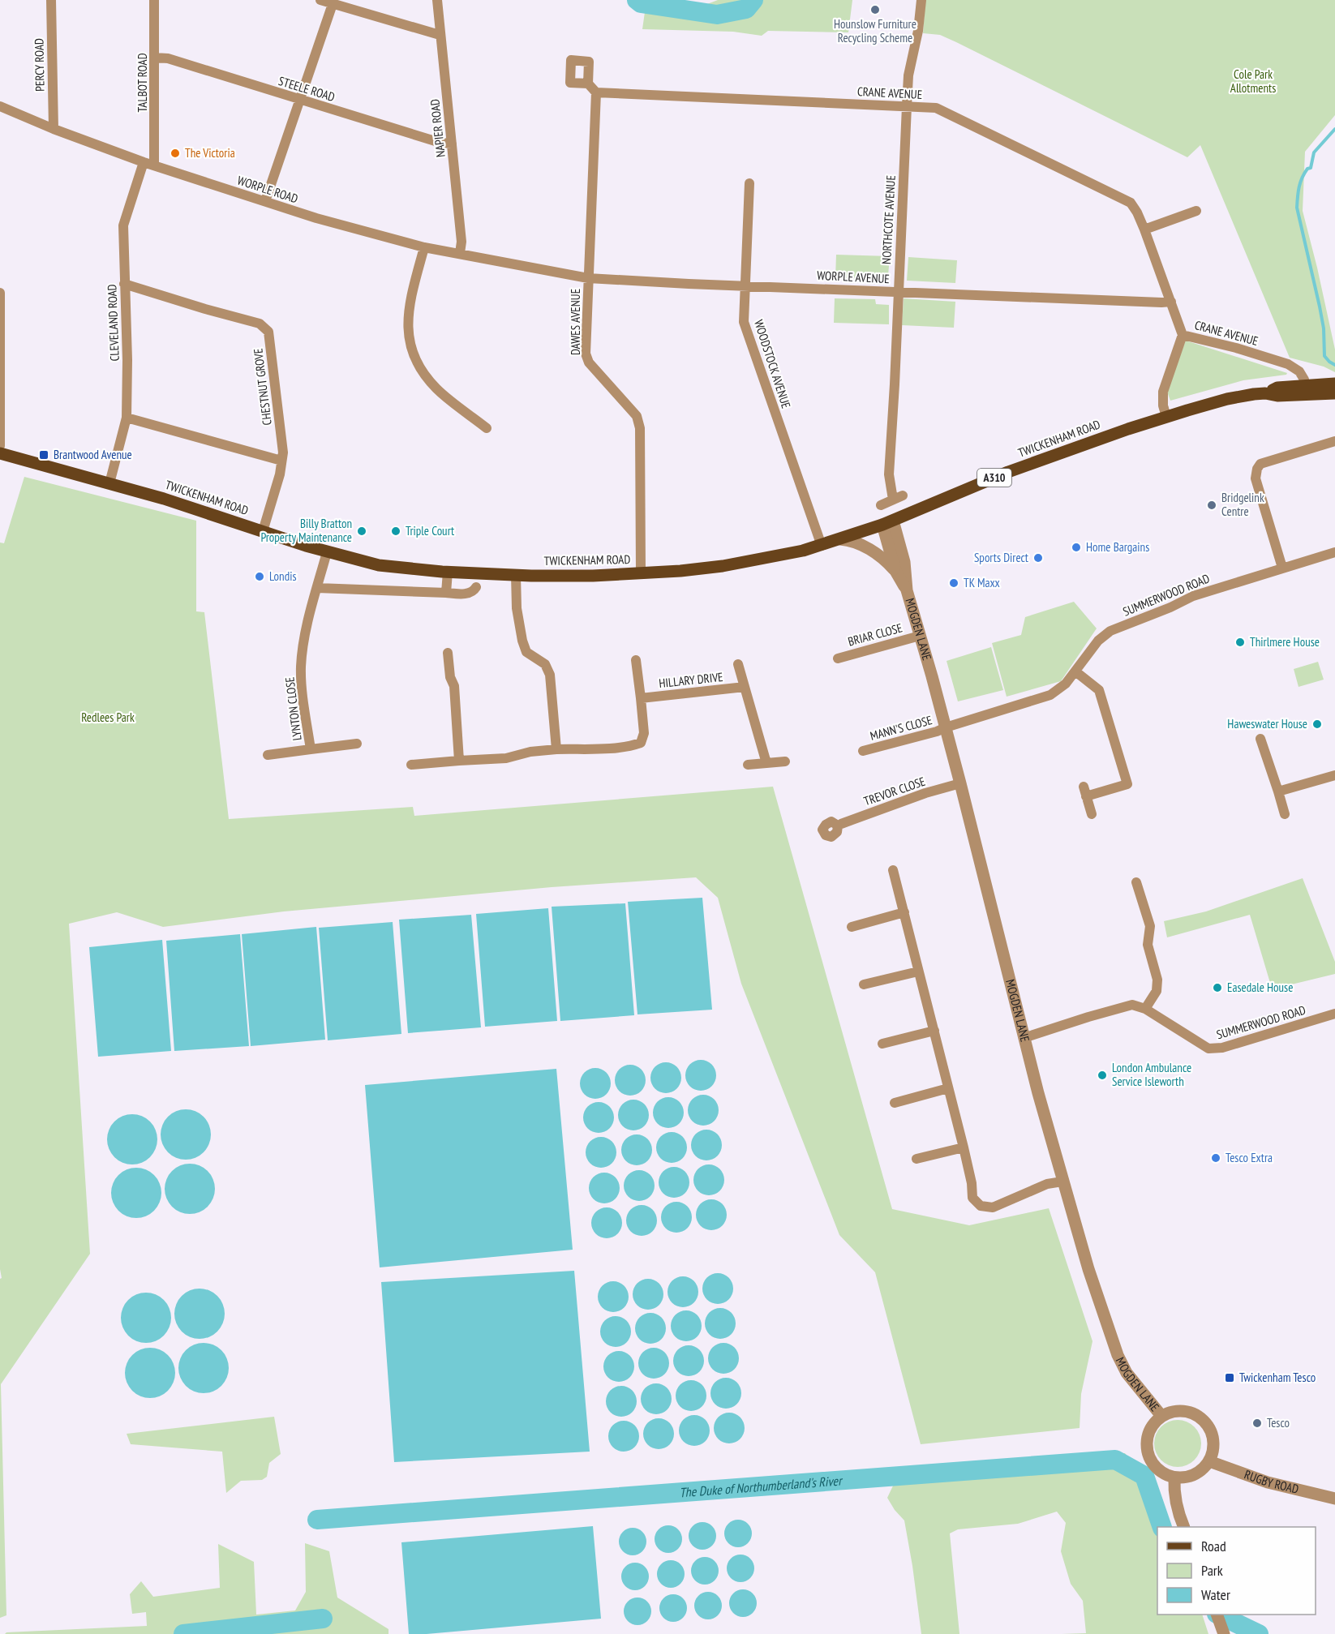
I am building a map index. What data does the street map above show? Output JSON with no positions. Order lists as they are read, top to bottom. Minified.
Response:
{"streets":{"main road":["TWICKENHAM ROAD","A310"],"street":["PERCY ROAD","TALBOT ROAD","STEELE ROAD","CRANE AVENUE","NAPIER ROAD","WORPLE ROAD","NORTHCOTE AVENUE","WORPLE AVENUE","DAWES AVENUE","CLEVELAND ROAD","WOODSTOCK AVENUE","CHESTNUT GROVE","SUMMERWOOD ROAD","MOGDEN LANE","BRIAR CLOSE","HILLARY DRIVE","LYNTON CLOSE","MANN'S CLOSE","TREVOR CLOSE","RUGBY ROAD"]},"crossings":[["PERCY ROAD","WORPLE ROAD"],["TALBOT ROAD","STEELE ROAD"],["TALBOT ROAD","WORPLE ROAD"],["TALBOT ROAD","CLEVELAND ROAD"],["STEELE ROAD","NAPIER ROAD"],["CRANE AVENUE","NORTHCOTE AVENUE"],["CRANE AVENUE","WORPLE AVENUE"],["CRANE AVENUE","DAWES AVENUE"],["CRANE AVENUE","TWICKENHAM ROAD"],["NAPIER ROAD","WORPLE ROAD"],["WORPLE ROAD","WORPLE AVENUE"],["WORPLE ROAD","CLEVELAND ROAD"],["NORTHCOTE AVENUE","WORPLE AVENUE"],["WORPLE AVENUE","DAWES AVENUE"],["WORPLE AVENUE","WOODSTOCK AVENUE"],["DAWES AVENUE","TWICKENHAM ROAD"],["CLEVELAND ROAD","CHESTNUT GROVE"],["CLEVELAND ROAD","TWICKENHAM ROAD"],["WOODSTOCK AVENUE","TWICKENHAM ROAD"],["CHESTNUT GROVE","TWICKENHAM ROAD"],["TWICKENHAM ROAD","MOGDEN LANE"],["TWICKENHAM ROAD","LYNTON CLOSE"],["SUMMERWOOD ROAD","MOGDEN LANE"],["SUMMERWOOD ROAD","MANN'S CLOSE"],["MOGDEN LANE","BRIAR CLOSE"],["MOGDEN LANE","MANN'S CLOSE"],["MOGDEN LANE","TREVOR CLOSE"],["MOGDEN LANE","RUGBY ROAD"]],"water":["The Duke of Northumberland's River"],"parks":["Cole Park Allotments","Redlees Park"],"places":{"other":["Hounslow Furniture Recycling Scheme","The Victoria","Bridgelink Centre","Billy Bratton Property Maintenance","Triple Court","Home Bargains","Sports Direct","Londis","TK Maxx","Thirlmere House","Haweswater House","Easedale House","London Ambulance Service Isleworth","Tesco Extra","Tesco"],"transit":["Brantwood Avenue","Twickenham Tesco"]},"legend":["Road","Park","Water"]}
